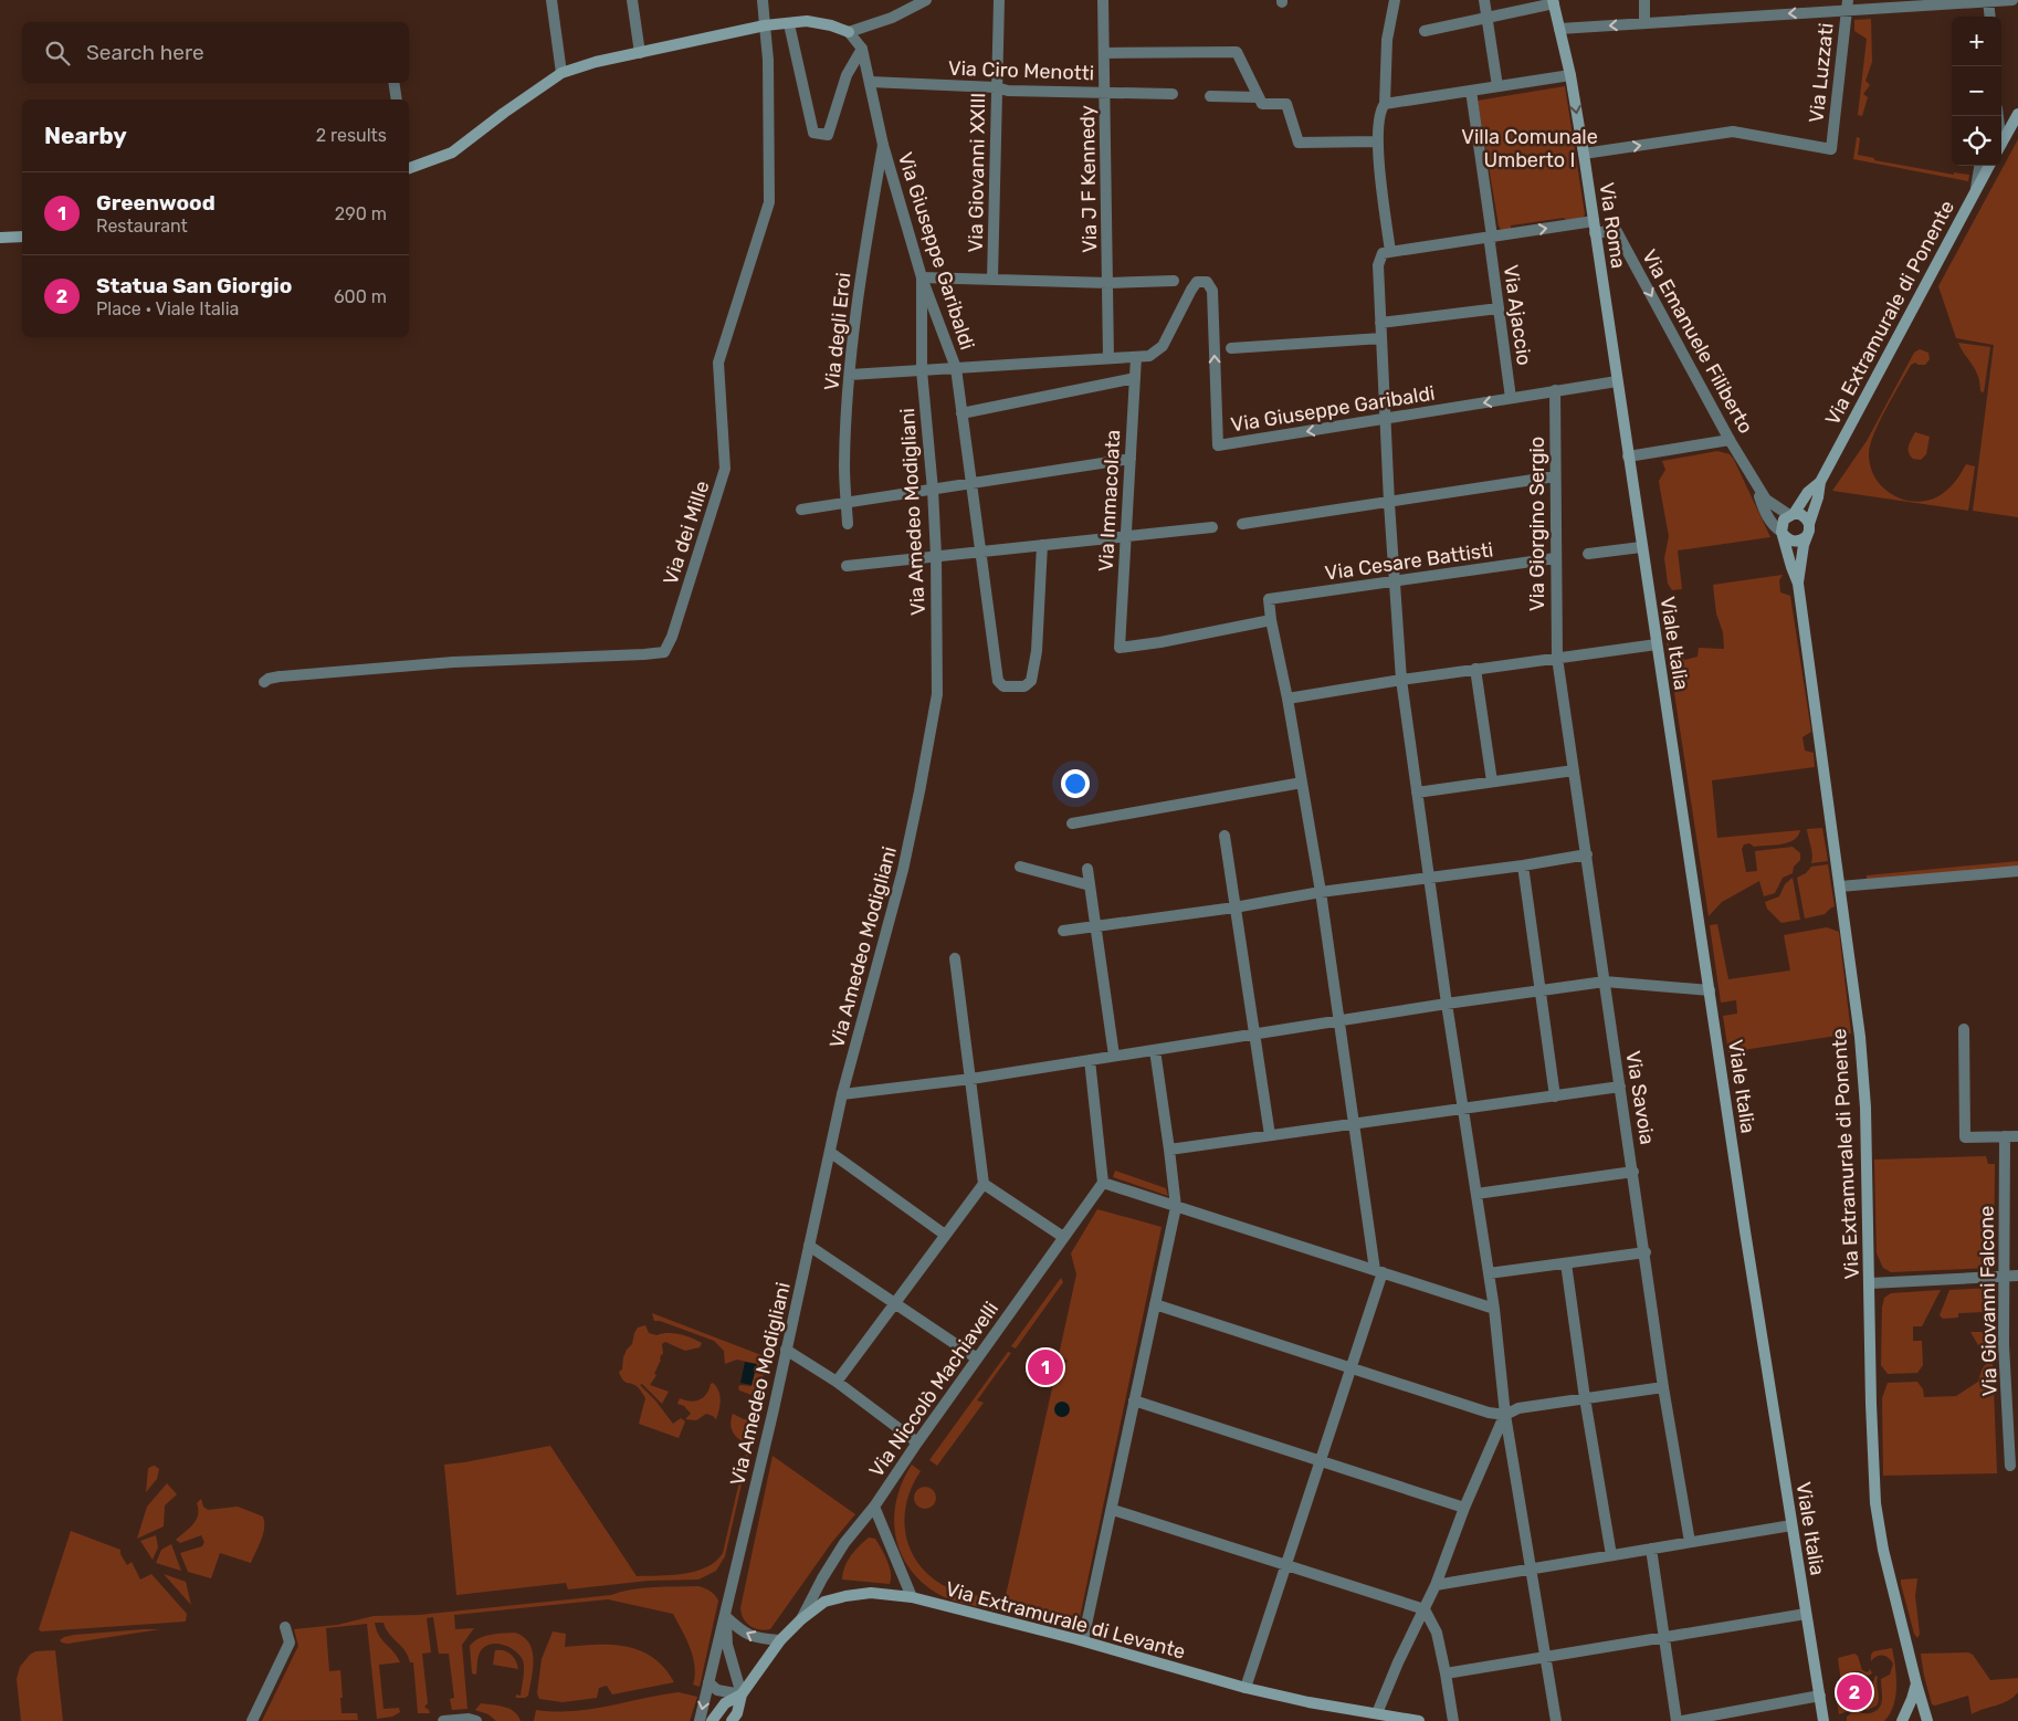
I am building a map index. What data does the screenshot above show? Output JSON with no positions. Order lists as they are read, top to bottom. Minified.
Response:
{"streets":{"main road":["Via Roma","Via Extramurale di Ponente","Viale Italia","Via Extramurale di Levante"],"street":["Via Ciro Menotti","Via Luzzati","Via Giovanni XXIII","Via J F Kennedy","Via Giuseppe Garibaldi","Via Ajaccio","Via degli Eroi","Via Emanuele Filiberto","Via Immacolata","Via Amedeo Modigliani","Via Giorgino Sergio","Via dei Mille","Via Cesare Battisti","Via Savoia","Via Giovanni Falcone","Via Niccolò Machiavelli"]},"crossings":[["Via Ciro Menotti","Via Giovanni XXIII"],["Via Ciro Menotti","Via J F Kennedy"],["Via Ciro Menotti","Via Giuseppe Garibaldi"],["Via Luzzati","Via Roma"],["Via J F Kennedy","Via Giuseppe Garibaldi"],["Via Roma","Via Giuseppe Garibaldi"],["Via Roma","Via Emanuele Filiberto"],["Via Roma","Viale Italia"],["Via Giuseppe Garibaldi","Via Ajaccio"],["Via Giuseppe Garibaldi","Via degli Eroi"],["Via Giuseppe Garibaldi","Via Immacolata"],["Via Giuseppe Garibaldi","Via Amedeo Modigliani"],["Via Giuseppe Garibaldi","Via Giorgino Sergio"],["Via Extramurale di Ponente","Via Emanuele Filiberto"],["Via Immacolata","Via Cesare Battisti"],["Via Amedeo Modigliani","Via Extramurale di Levante"],["Via Giorgino Sergio","Via Cesare Battisti"],["Via Giorgino Sergio","Via Savoia"],["Via Niccolò Machiavelli","Via Extramurale di Levante"]],"one_way":["Via Emanuele Filiberto"],"parks":["Villa Comunale Umberto I"],"page":{"map_buttons":["+","−"],"search":"Search here","heading":["Nearby","2 results"],"list":[{"mark":"1","name":"Greenwood","note":"Restaurant","value":"290 m"},{"mark":"2","name":"Statua San Giorgio","note":"Place · Viale Italia","value":"600 m"}],"pins":["1","2"]}}
